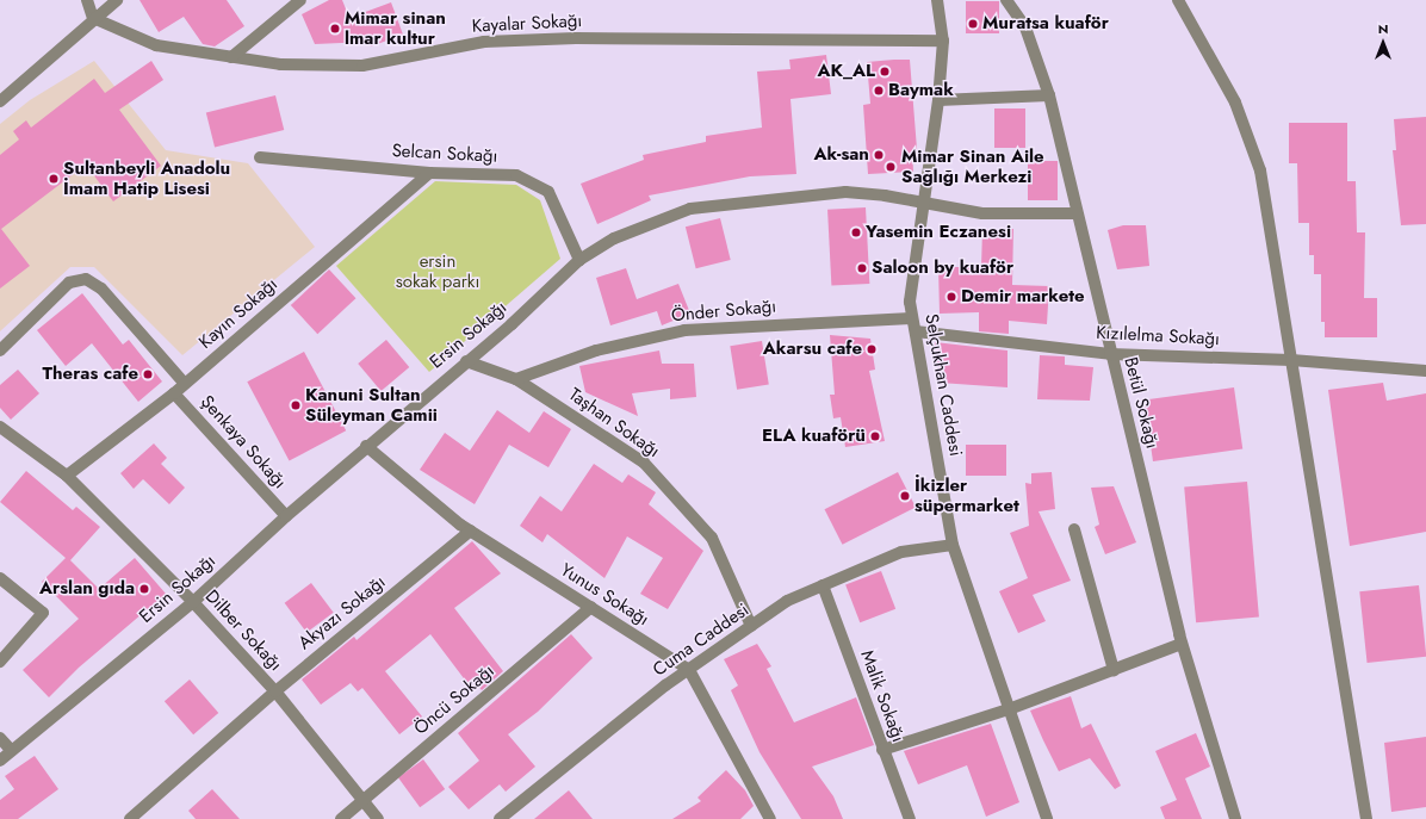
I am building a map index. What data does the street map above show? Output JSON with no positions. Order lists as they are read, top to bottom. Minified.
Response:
{"streets":{"street":["Kayalar Sokağı","Selcan Sokağı","Önder Sokağı","Kayın Sokağı","Ersin Sokağı","Kızılelma Sokağı","Selçukhan Caddesi","Betül Sokağı","Taşhan Sokağı","Şenkaya Sokağı","Yunus Sokağı","Akyazı Sokağı","Dilber Sokağı","Cuma Caddesi","Malik Sokağı","Öncü Sokağı"]},"crossings":[["Kayalar Sokağı","Selçukhan Caddesi"],["Selcan Sokağı","Kayın Sokağı"],["Selcan Sokağı","Ersin Sokağı"],["Önder Sokağı","Selçukhan Caddesi"],["Önder Sokağı","Taşhan Sokağı"],["Kayın Sokağı","Şenkaya Sokağı"],["Kayın Sokağı","Dilber Sokağı"],["Ersin Sokağı","Selçukhan Caddesi"],["Ersin Sokağı","Betül Sokağı"],["Ersin Sokağı","Taşhan Sokağı"],["Ersin Sokağı","Şenkaya Sokağı"],["Ersin Sokağı","Yunus Sokağı"],["Ersin Sokağı","Dilber Sokağı"],["Kızılelma Sokağı","Selçukhan Caddesi"],["Kızılelma Sokağı","Betül Sokağı"],["Selçukhan Caddesi","Cuma Caddesi"],["Taşhan Sokağı","Cuma Caddesi"],["Yunus Sokağı","Akyazı Sokağı"],["Yunus Sokağı","Cuma Caddesi"],["Yunus Sokağı","Öncü Sokağı"],["Akyazı Sokağı","Dilber Sokağı"],["Dilber Sokağı","Öncü Sokağı"],["Cuma Caddesi","Malik Sokağı"]],"parks":["ersin sokak parkı"],"places":["Muratsa kuaför","Mimar sinan lmar kultur","AK_AL","Baymak","Ak-san","Mimar Sinan Aile Sağlığı Merkezi","Sultanbeyli Anadolu İmam Hatip Lisesi","Yasemin Eczanesi","Saloon by kuaför","Demir markete","Akarsu cafe","Theras cafe","Kanuni Sultan Süleyman Camii","ELA kuaförü","İkizler süpermarket","Arslan gıda"],"north":"top"}
